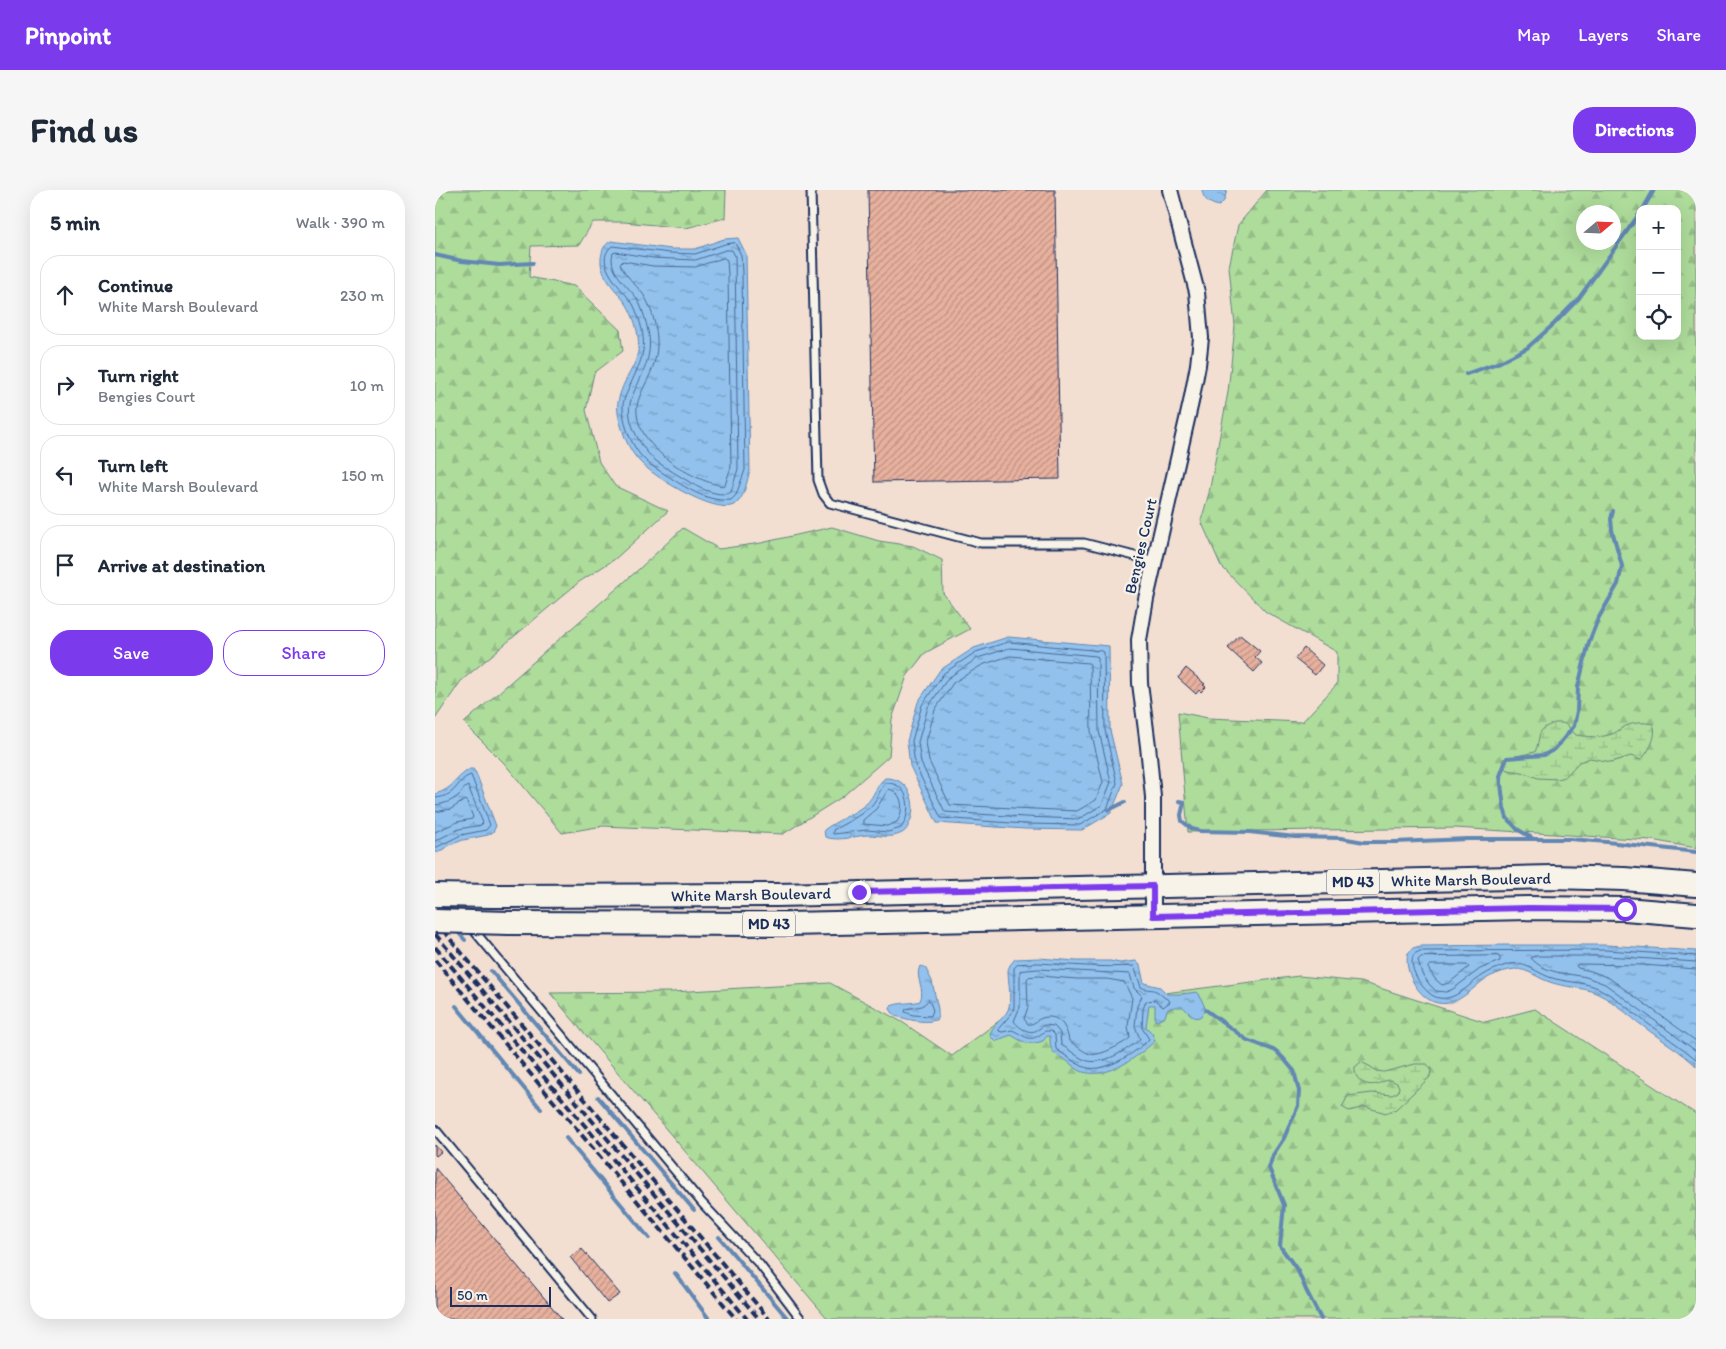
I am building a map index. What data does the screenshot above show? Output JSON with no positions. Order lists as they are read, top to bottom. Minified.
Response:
{"streets":{"main road":["White Marsh Boulevard","MD 43"],"street":["Bengies Court"]},"crossings":[["Bengies Court","White Marsh Boulevard"]],"scale_bar":"50 m","north":"right","page":{"header":"Pinpoint","nav":["Map","Layers","Share"],"buttons":["Directions",["Save","Share"]],"title":"Find us","heading":["5 min","Walk · 390 m"],"map_buttons":["+","−"],"list":[["Continue","White Marsh Boulevard","230 m"],["Turn right","Bengies Court","10 m"],["Turn left","White Marsh Boulevard","150 m"],"Arrive at destination"],"scale":"50 m"}}
